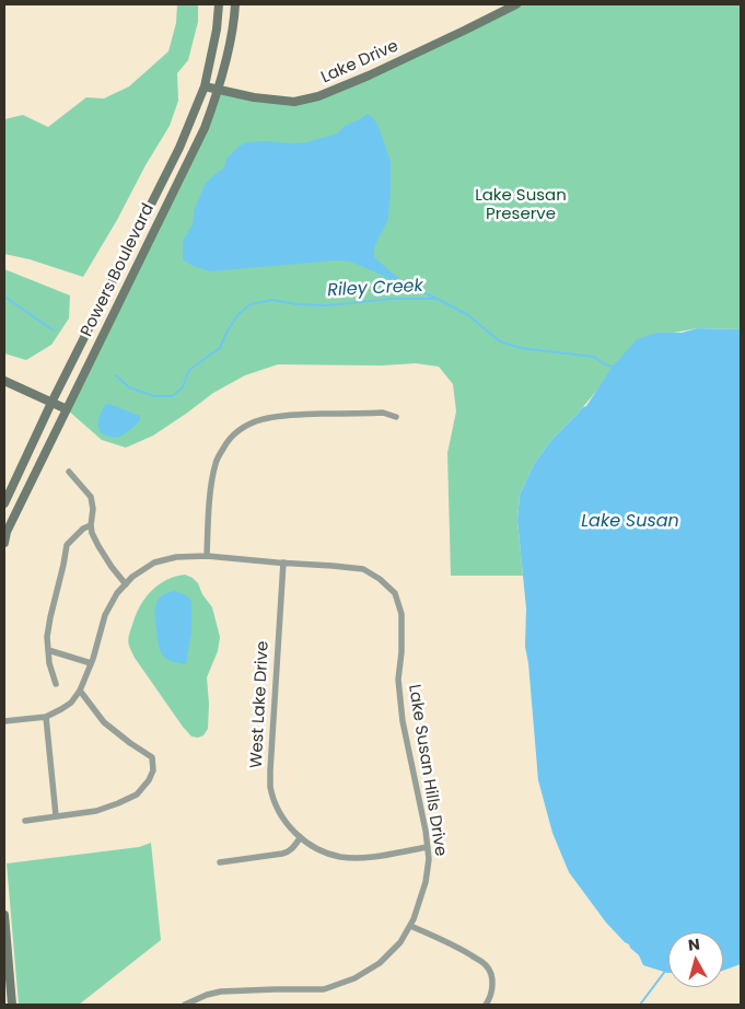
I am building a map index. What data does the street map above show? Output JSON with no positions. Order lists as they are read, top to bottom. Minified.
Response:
{"streets":{"main road":["Lake Drive","Powers Boulevard"],"street":["West Lake Drive","Lake Susan Hills Drive"]},"crossings":[["Lake Drive","Powers Boulevard"],["West Lake Drive","Lake Susan Hills Drive"]],"water":["Riley Creek","Lake Susan"],"parks":["Lake Susan Preserve"],"north":"top"}
